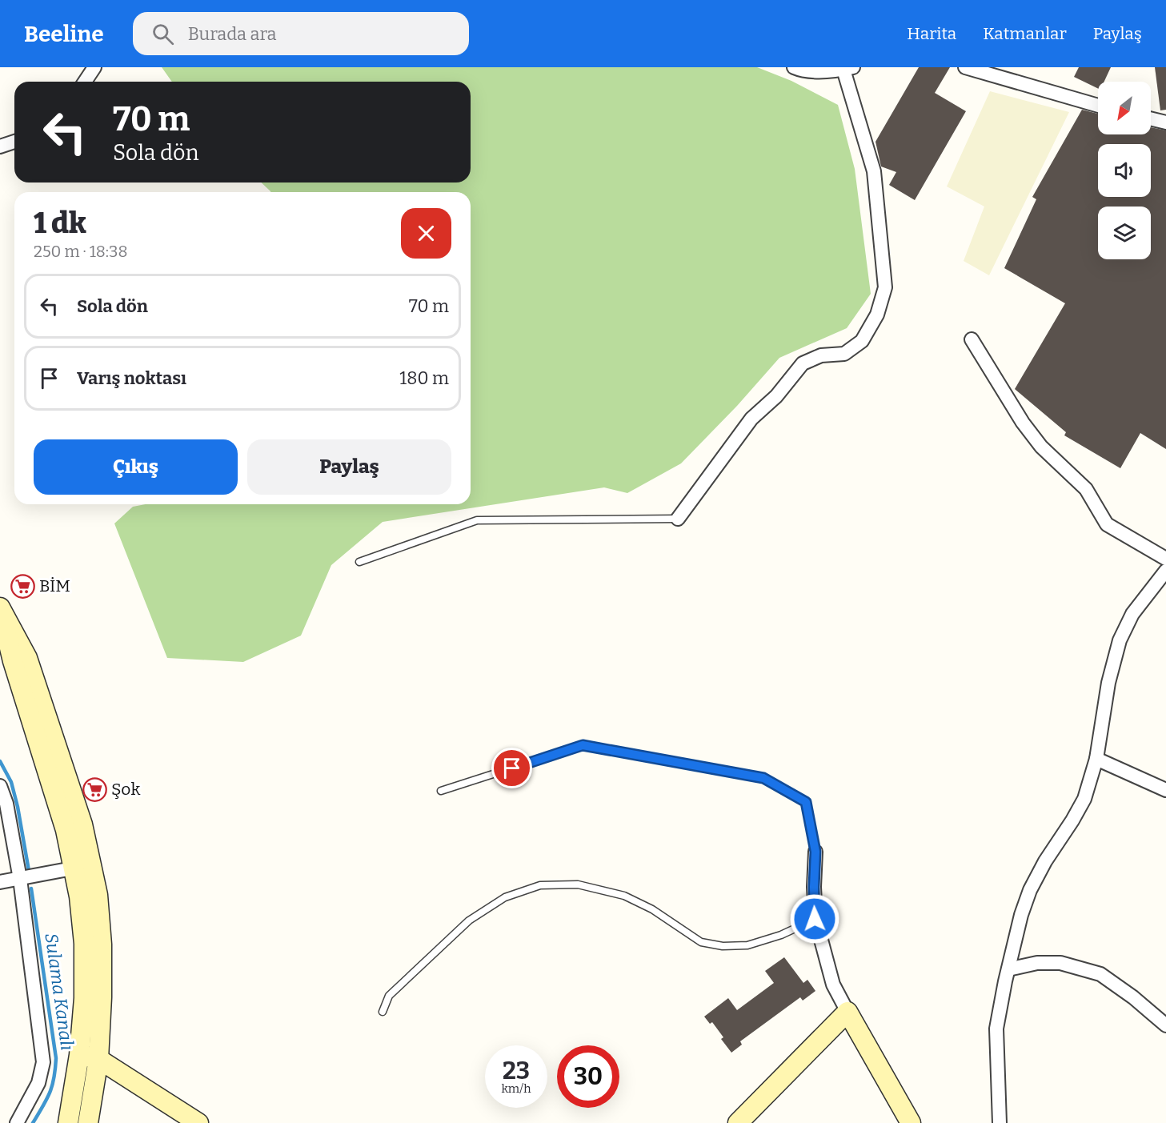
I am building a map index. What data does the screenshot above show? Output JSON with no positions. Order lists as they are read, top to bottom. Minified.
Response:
{"water":["Sulama Kanalı"],"places":{"supermarket":["BİM","Şok"]},"north":"bottom left","page":{"header":"Beeline","search":"Burada ara","nav":["Harita","Katmanlar","Paylaş"],"turn":["70 m","Sola dön"],"heading":["1 dk","250 m · 18:38"],"list":[{"name":"Sola dön","value":"70 m"},{"name":"Varış noktası","value":"180 m"}],"buttons":["Çıkış","Paylaş"],"speed":"23 km/h","limit":"30"}}
